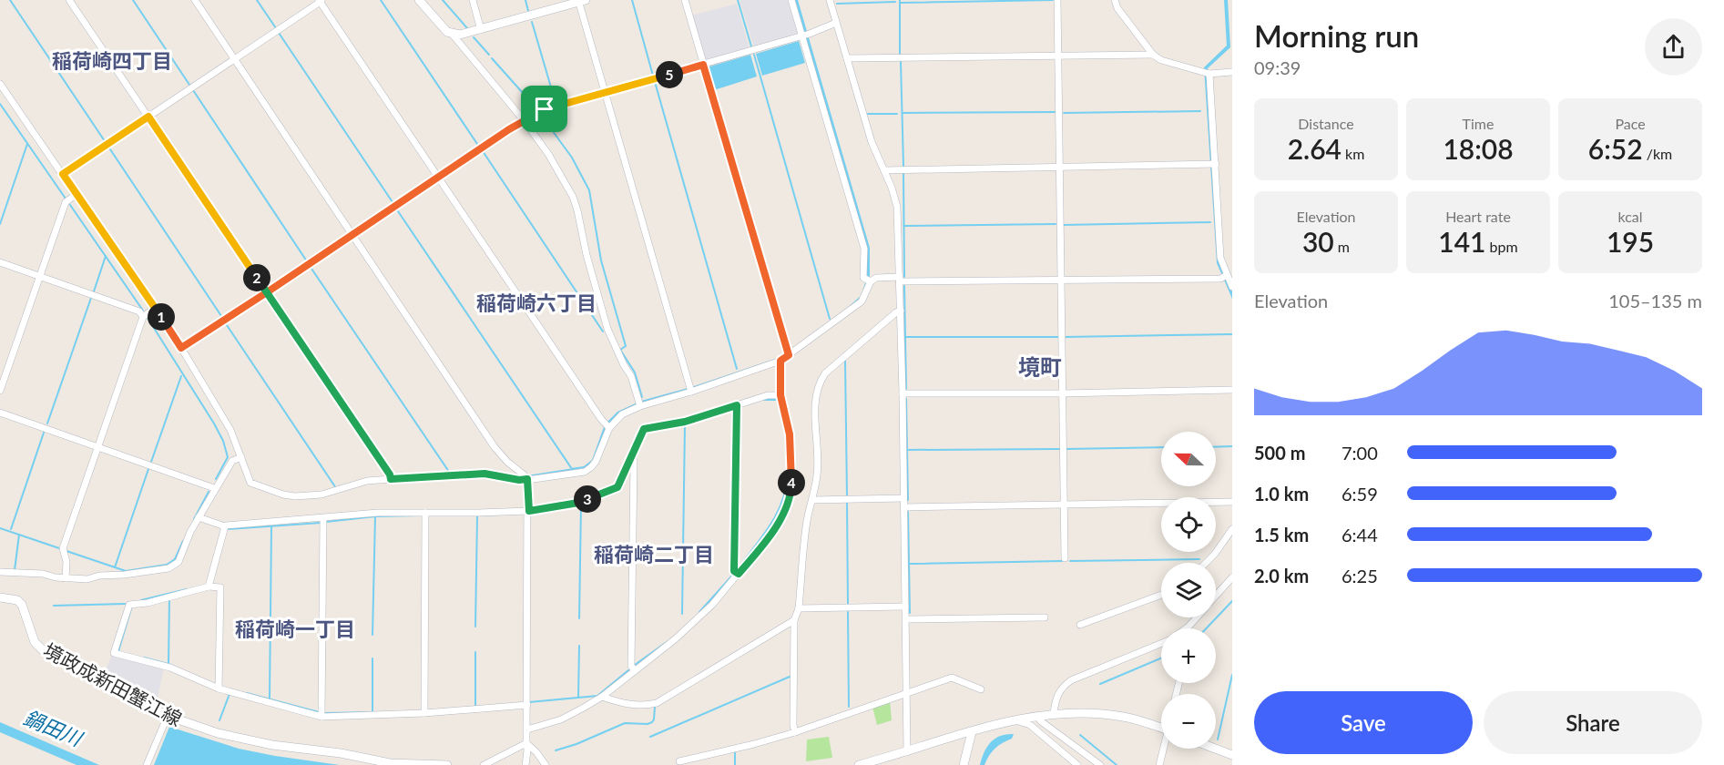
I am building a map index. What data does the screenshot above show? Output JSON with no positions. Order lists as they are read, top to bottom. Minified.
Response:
{"streets":{"main road":["境政成新田蟹江線"]},"districts":["稲荷崎四丁目","稲荷崎六丁目","境町","稲荷崎二丁目","稲荷崎一丁目"],"water":["鍋田川"],"north":"left","page":{"heading":["Morning run","09:39"],"pins":["5","2","1","4","3"],"stats":[["Distance","2.64 km"],["Time","18:08"],["Pace","6:52 /km"],["Elevation","30 m"],["Heart rate","141 bpm"],["kcal","195"]],"chart":["Elevation","105–135 m"],"map_buttons":["+","−"],"list":[{"name":"500 m","note":"7:00"},{"name":"1.0 km","note":"6:59"},{"name":"1.5 km","note":"6:44"},{"name":"2.0 km","note":"6:25"}],"buttons":["Save","Share"]}}
